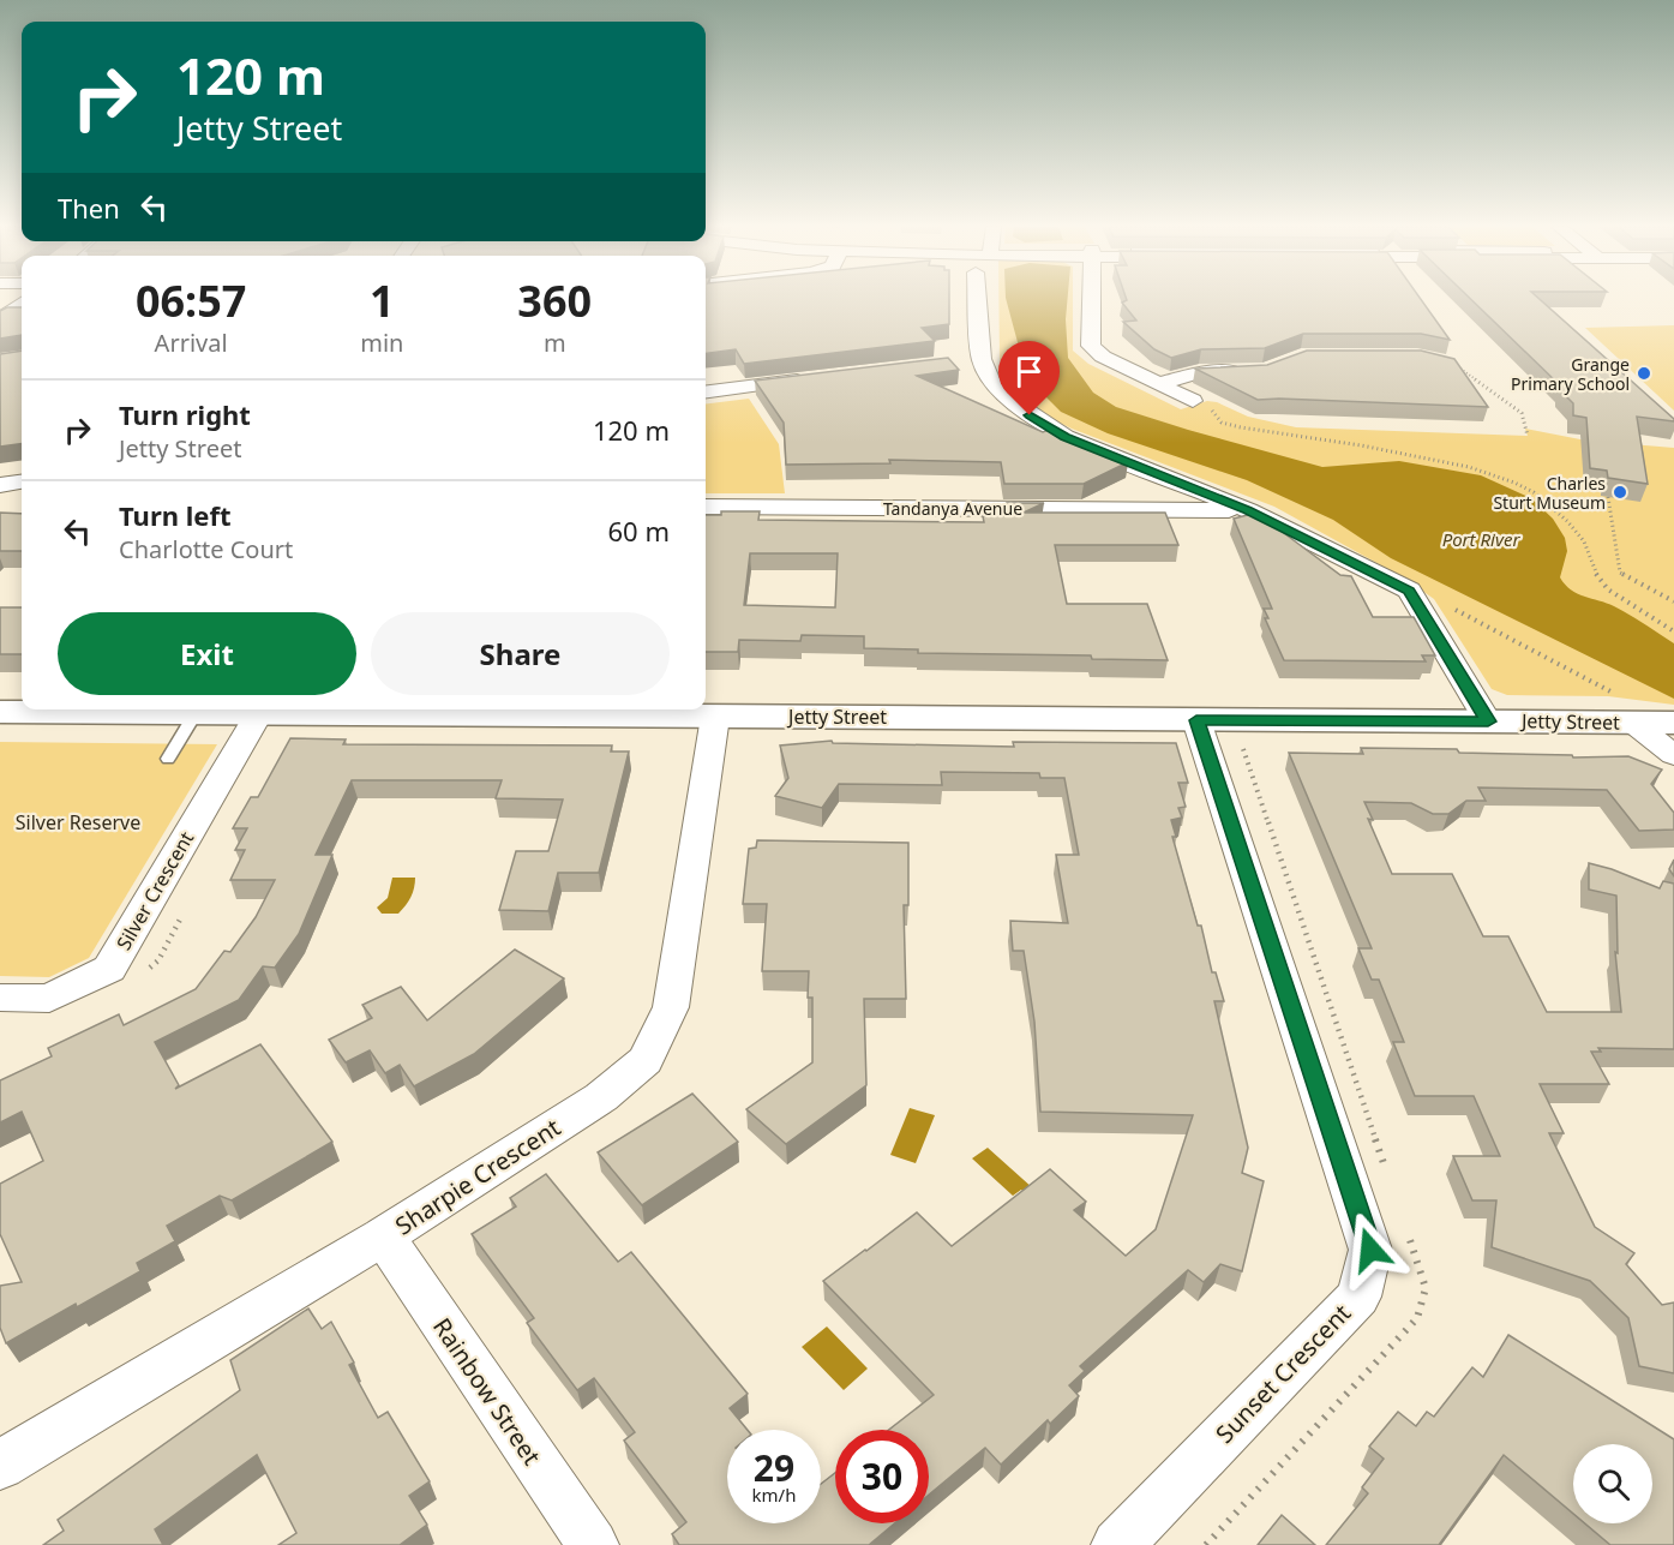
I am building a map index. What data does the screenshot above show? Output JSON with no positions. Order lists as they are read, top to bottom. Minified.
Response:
{"streets":{"street":["Tandanya Avenue","Jetty Street","Silver Crescent","Sharpie Crescent","Sunset Crescent","Rainbow Street"]},"crossings":[["Jetty Street","Silver Crescent"],["Jetty Street","Sharpie Crescent"],["Jetty Street","Sunset Crescent"],["Sharpie Crescent","Rainbow Street"]],"water":["Port River"],"parks":["Silver Reserve"],"places":["Grange Primary School","Charles Sturt Museum"],"page":{"turn":["120 m","Jetty Street"],"then":"Then","eta":["06:57","Arrival","1","min","360","m"],"list":[{"name":"Turn right","note":"Jetty Street","value":"120 m"},{"name":"Turn left","note":"Charlotte Court","value":"60 m"}],"buttons":["Exit","Share"],"speed":"29 km/h","limit":"30"}}
